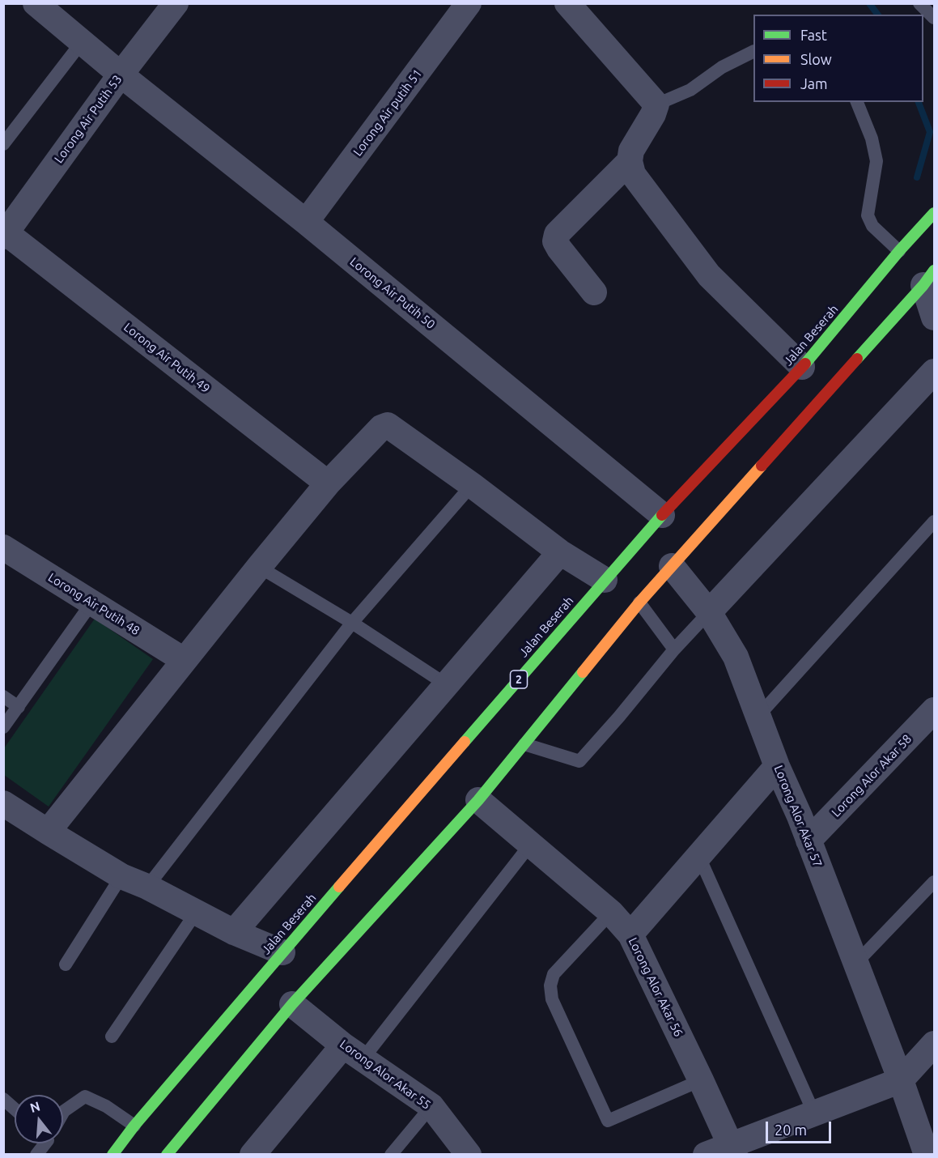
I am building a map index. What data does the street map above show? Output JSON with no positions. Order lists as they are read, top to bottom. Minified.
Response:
{"streets":{"highway":["Jalan Beserah","2"],"street":["Lorong Air putih 51","Lorong Air Putih 53","Lorong Air Putih 50","Lorong Air Putih 49","Lorong Air Putih 48","Lorong Alor Akar 58","Lorong Alor Akar 57","Lorong Alor Akar 56","Lorong Alor Akar 55"]},"crossings":[["Lorong Air putih 51","Lorong Air Putih 50"],["Lorong Air Putih 53","Lorong Air Putih 50"],["Lorong Air Putih 53","Lorong Air Putih 49"],["Lorong Air Putih 50","Jalan Beserah"],["Lorong Alor Akar 58","Lorong Alor Akar 57"]],"legend":["Fast","Slow","Jam"],"scale_bar":"20 m","north":"top"}
